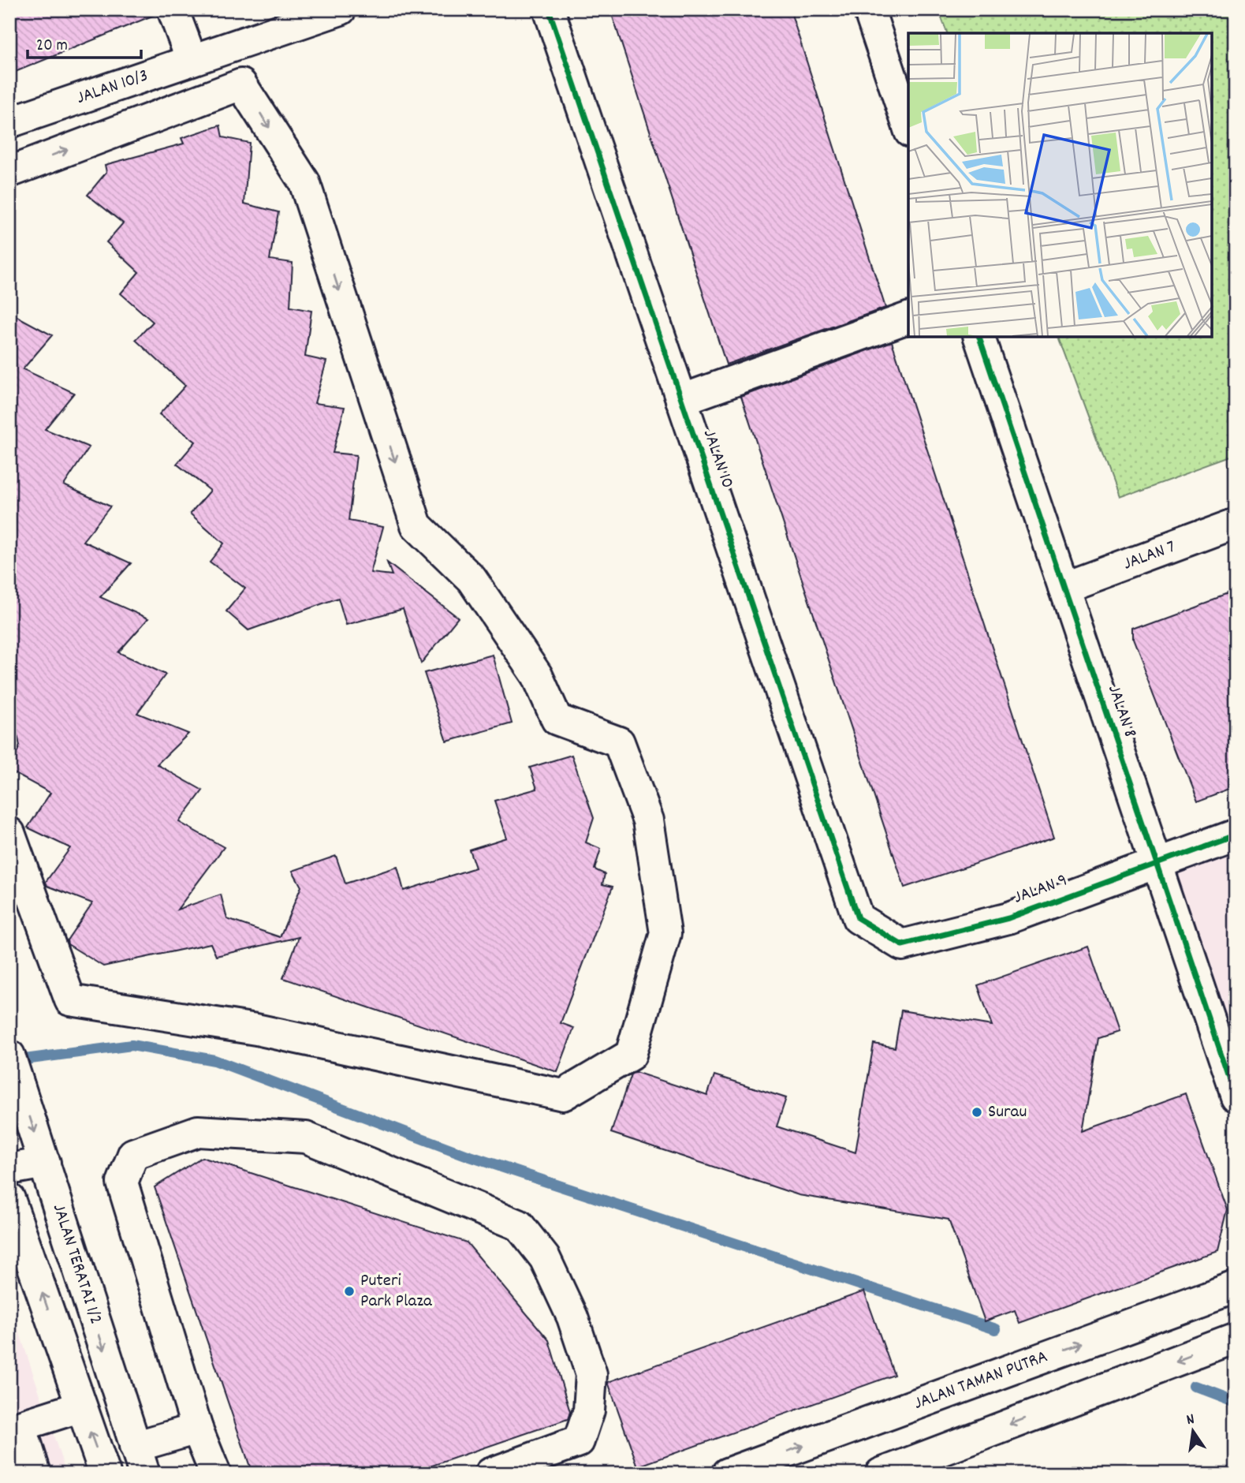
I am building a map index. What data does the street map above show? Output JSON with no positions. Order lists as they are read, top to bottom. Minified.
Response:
{"streets":{"street":["JALAN 10/3","JALAN 10","JALAN 7","JALAN 8","JALAN 9","JALAN TERATAI 1/2","JALAN TAMAN PUTRA"]},"crossings":[["JALAN 10","JALAN 9"],["JALAN 7","JALAN 8"],["JALAN 8","JALAN 9"]],"places":["Surau","Puteri Park Plaza"],"scale_bar":"20 m","north":"top"}
